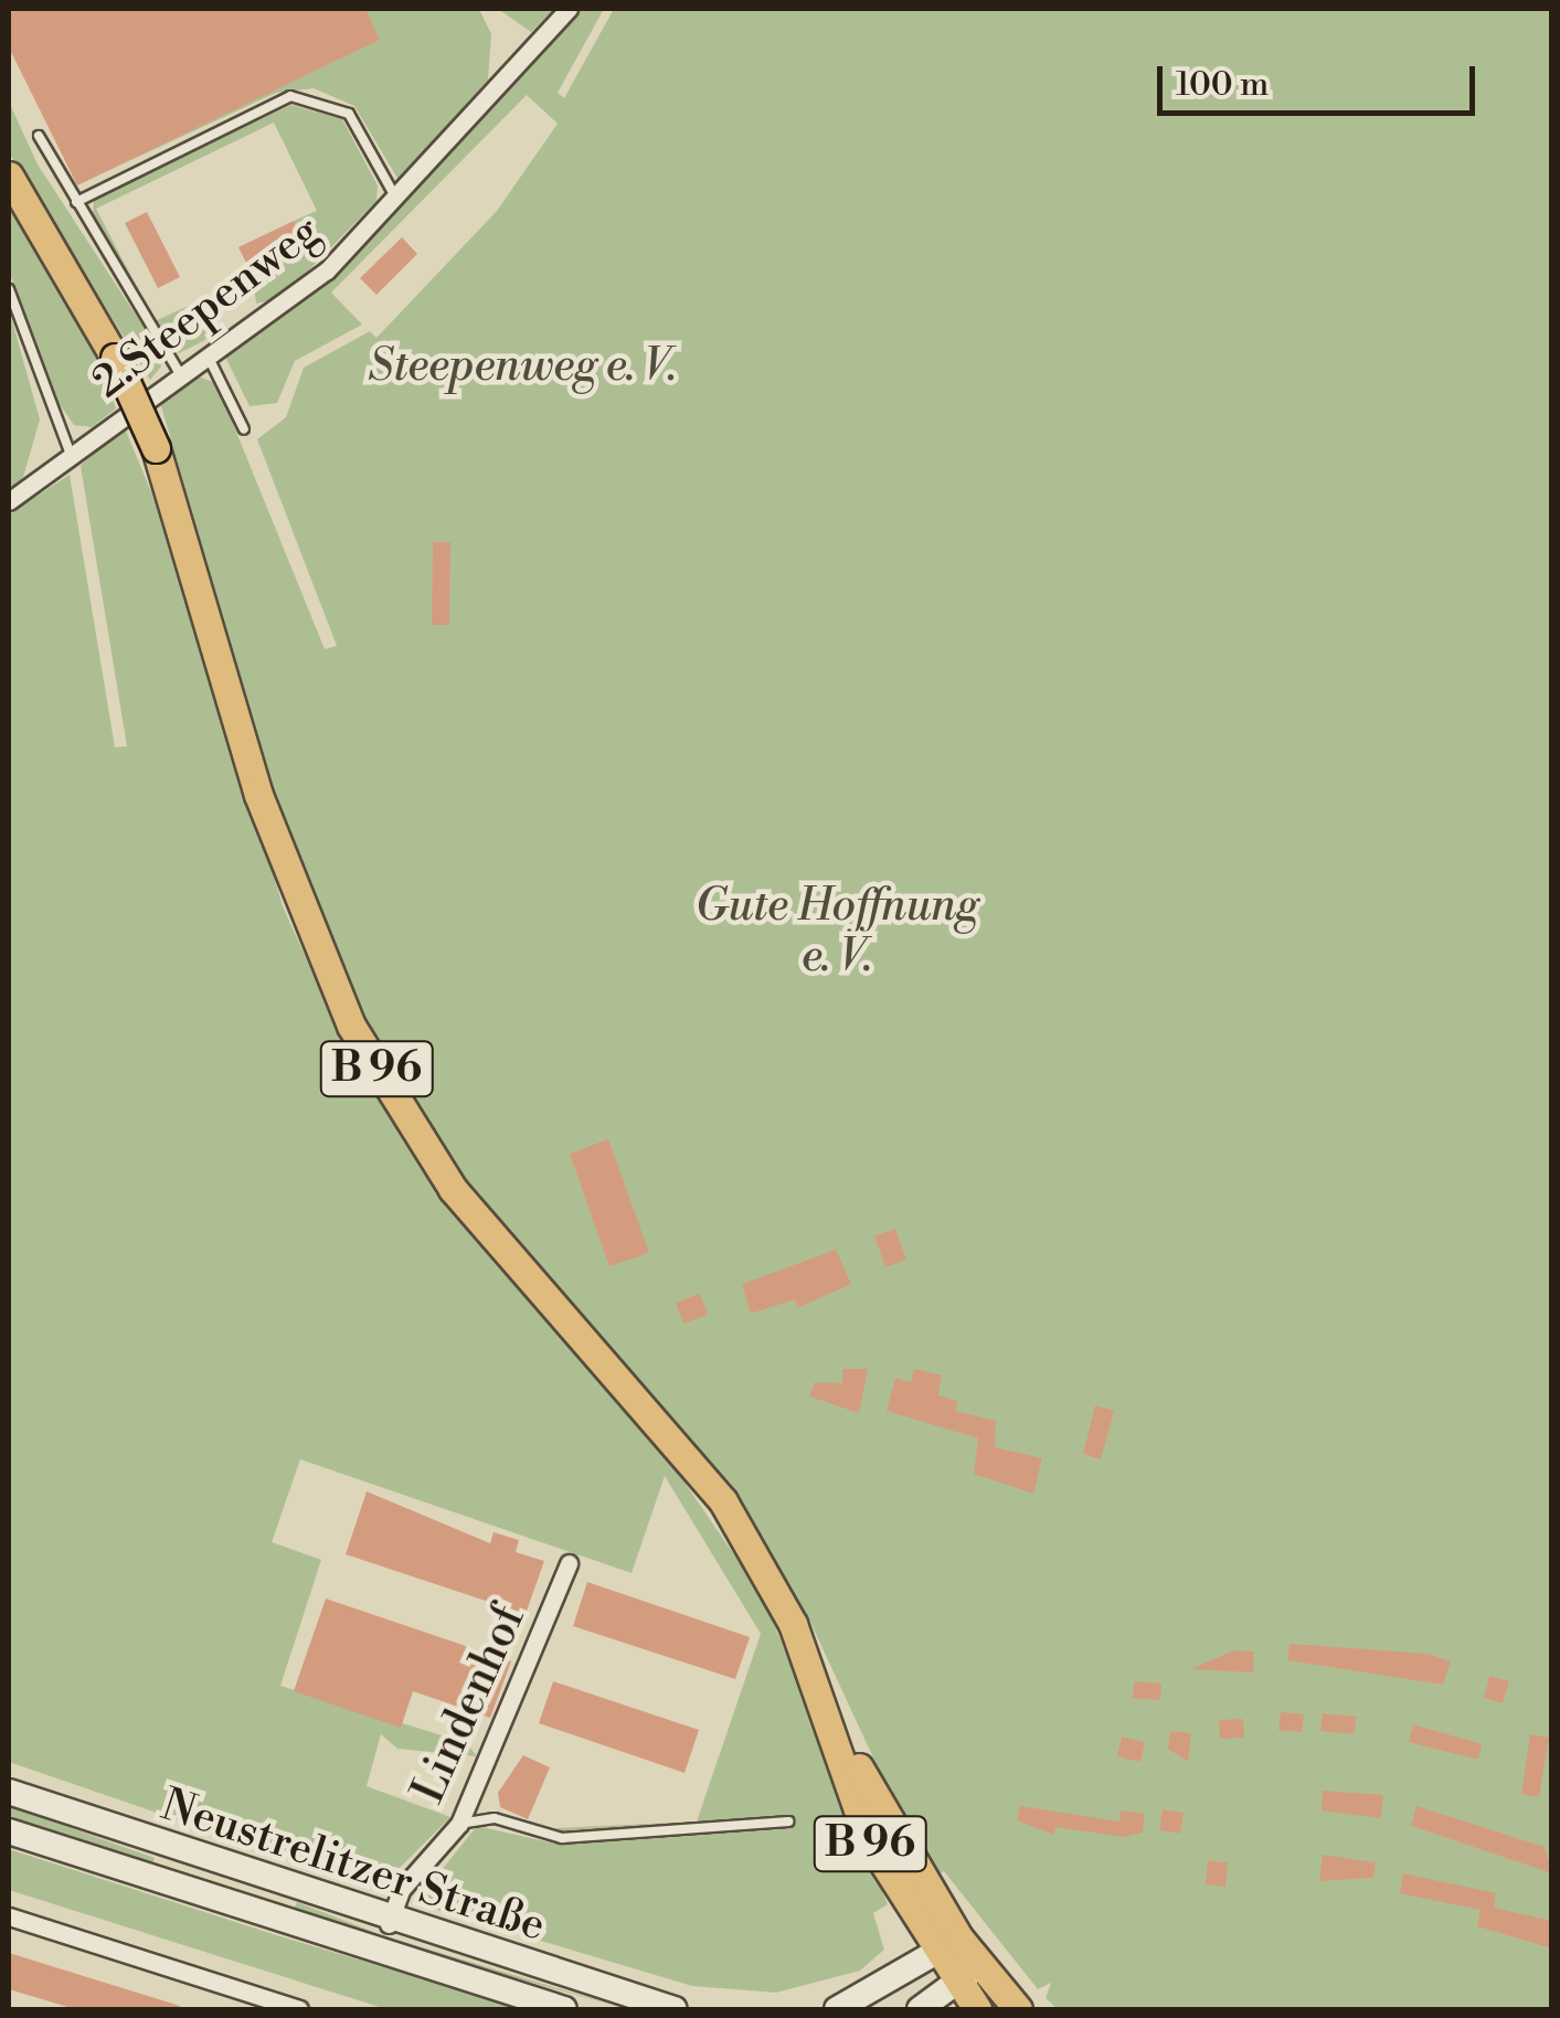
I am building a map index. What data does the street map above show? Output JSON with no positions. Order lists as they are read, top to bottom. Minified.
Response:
{"streets":{"main road":["B 96","Neustrelitzer Straße"],"street":["2.Steepenweg","Lindenhof"]},"crossings":[["Lindenhof","Neustrelitzer Straße"]],"parks":["Steepenweg e. V.","Gute Hoffnung e. V."],"scale_bar":"100 m"}
